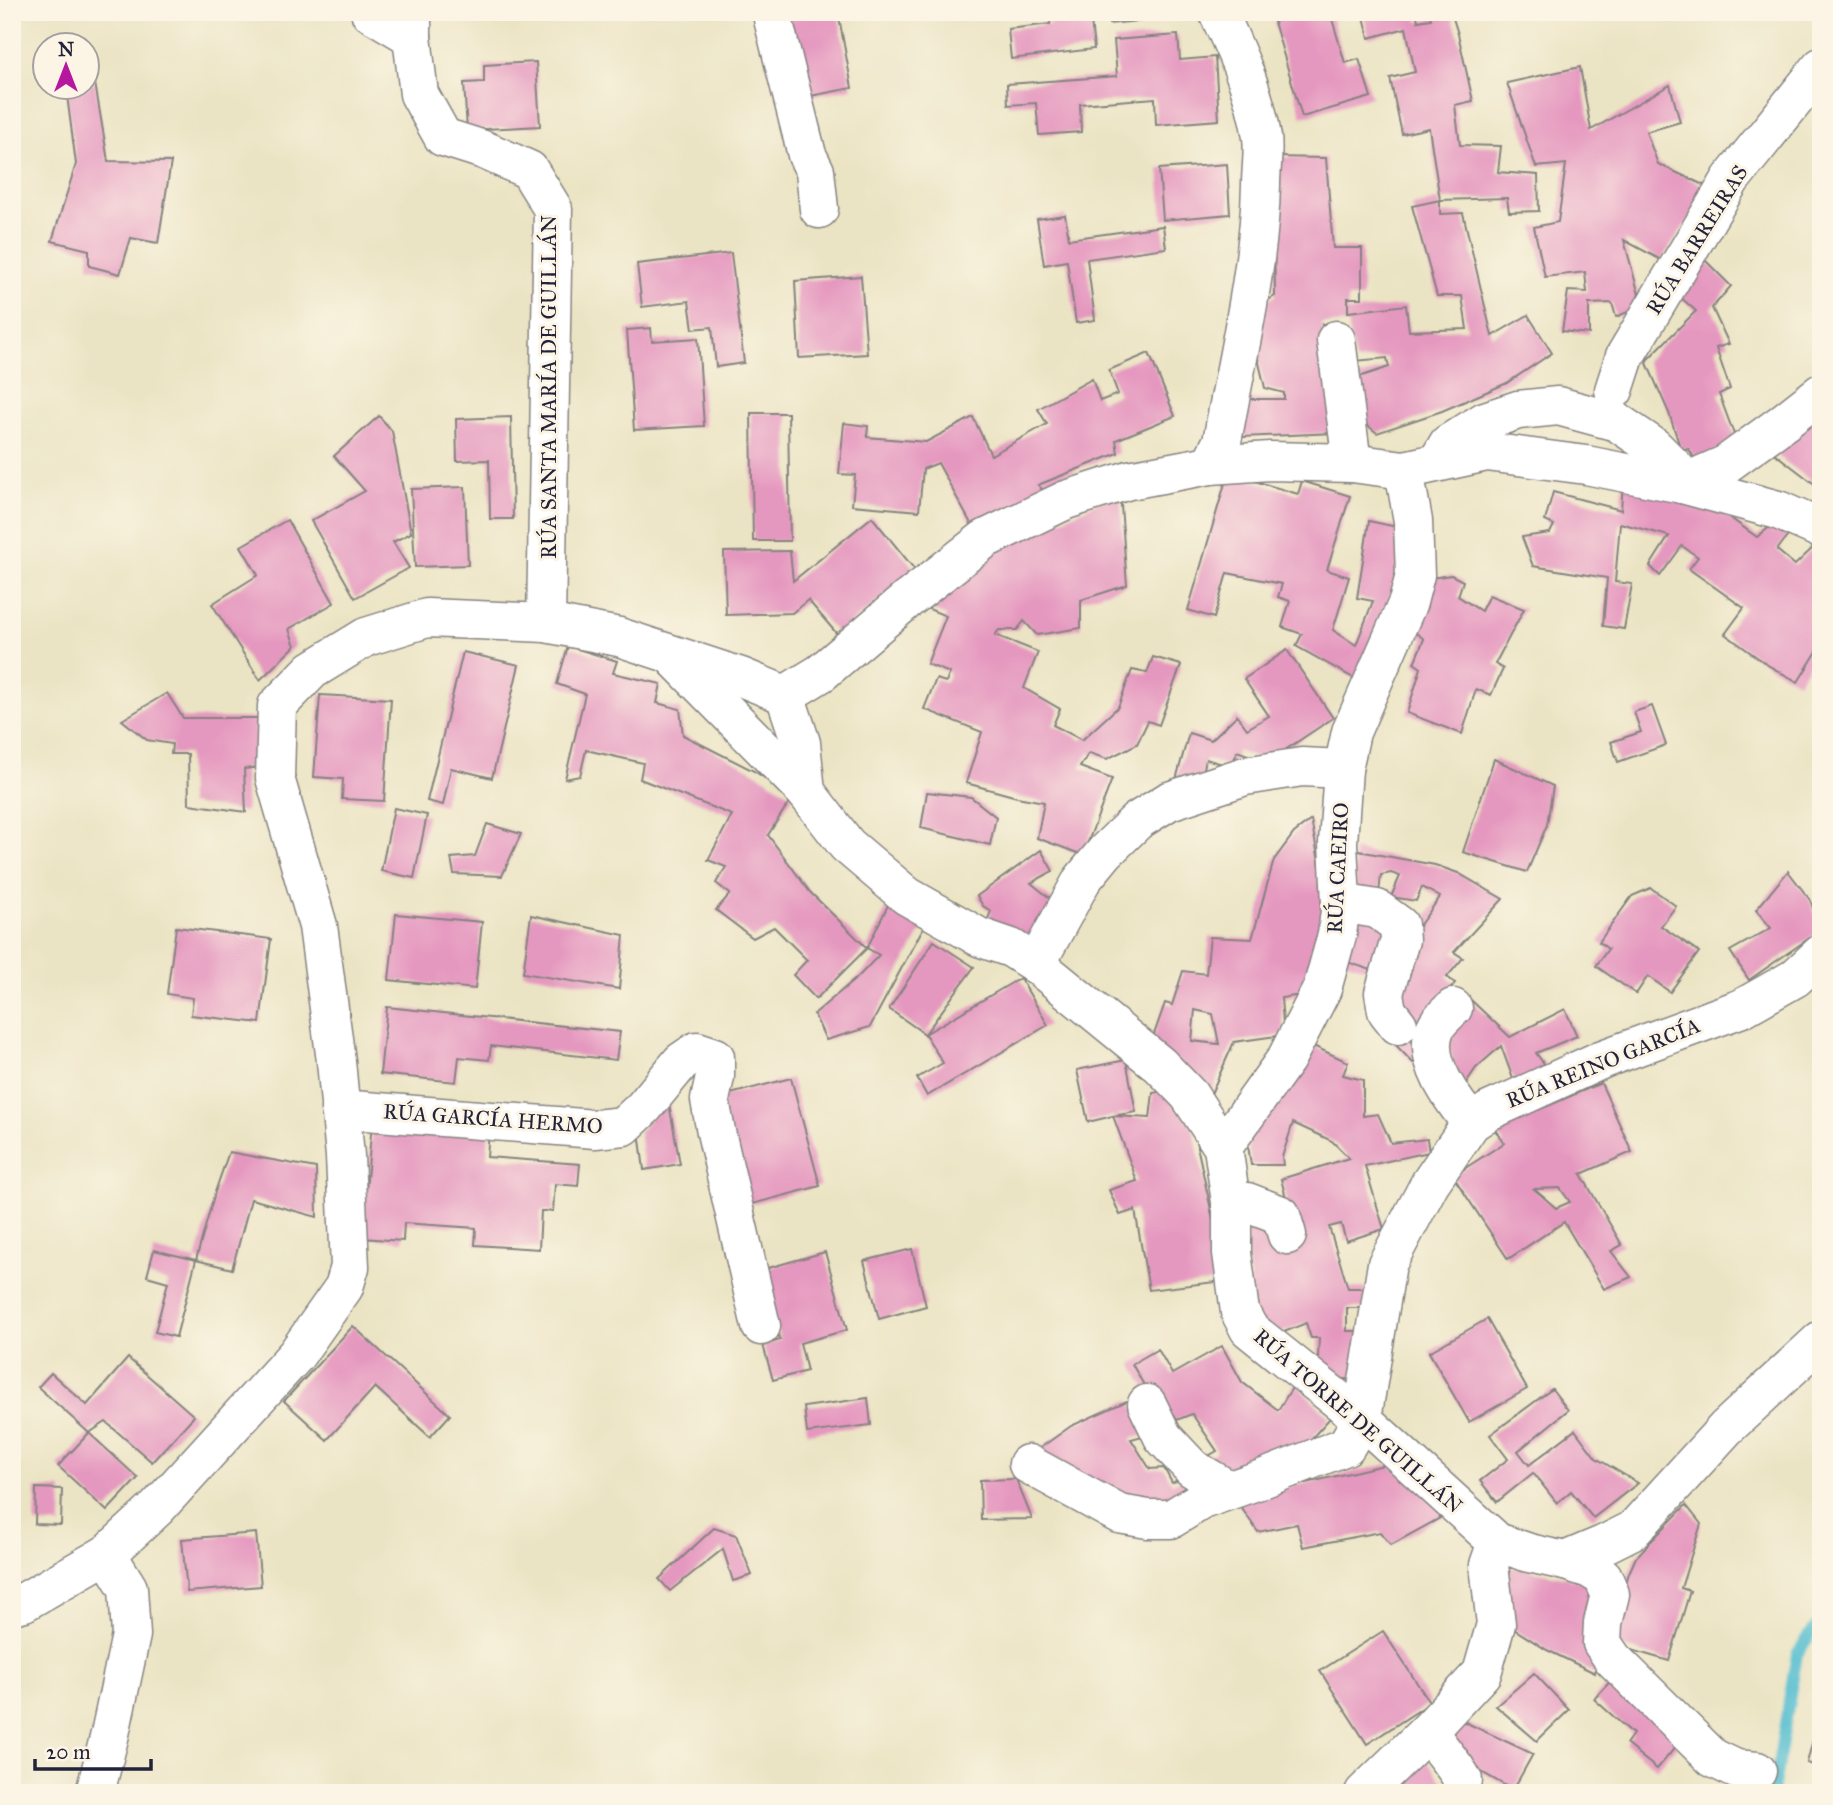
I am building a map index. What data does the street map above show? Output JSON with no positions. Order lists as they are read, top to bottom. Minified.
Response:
{"streets":{"street":["RÚA BARREIRAS","RÚA SANTA MARÍA DE GUILLÁN","RÚA CAEIRO","RÚA REINO GARCÍA","RÚA GARCÍA HERMO","RÚA TORRE DE GUILLÁN"]},"crossings":[["RÚA CAEIRO","RÚA TORRE DE GUILLÁN"],["RÚA REINO GARCÍA","RÚA TORRE DE GUILLÁN"]],"scale_bar":"20 m","north":"top"}
